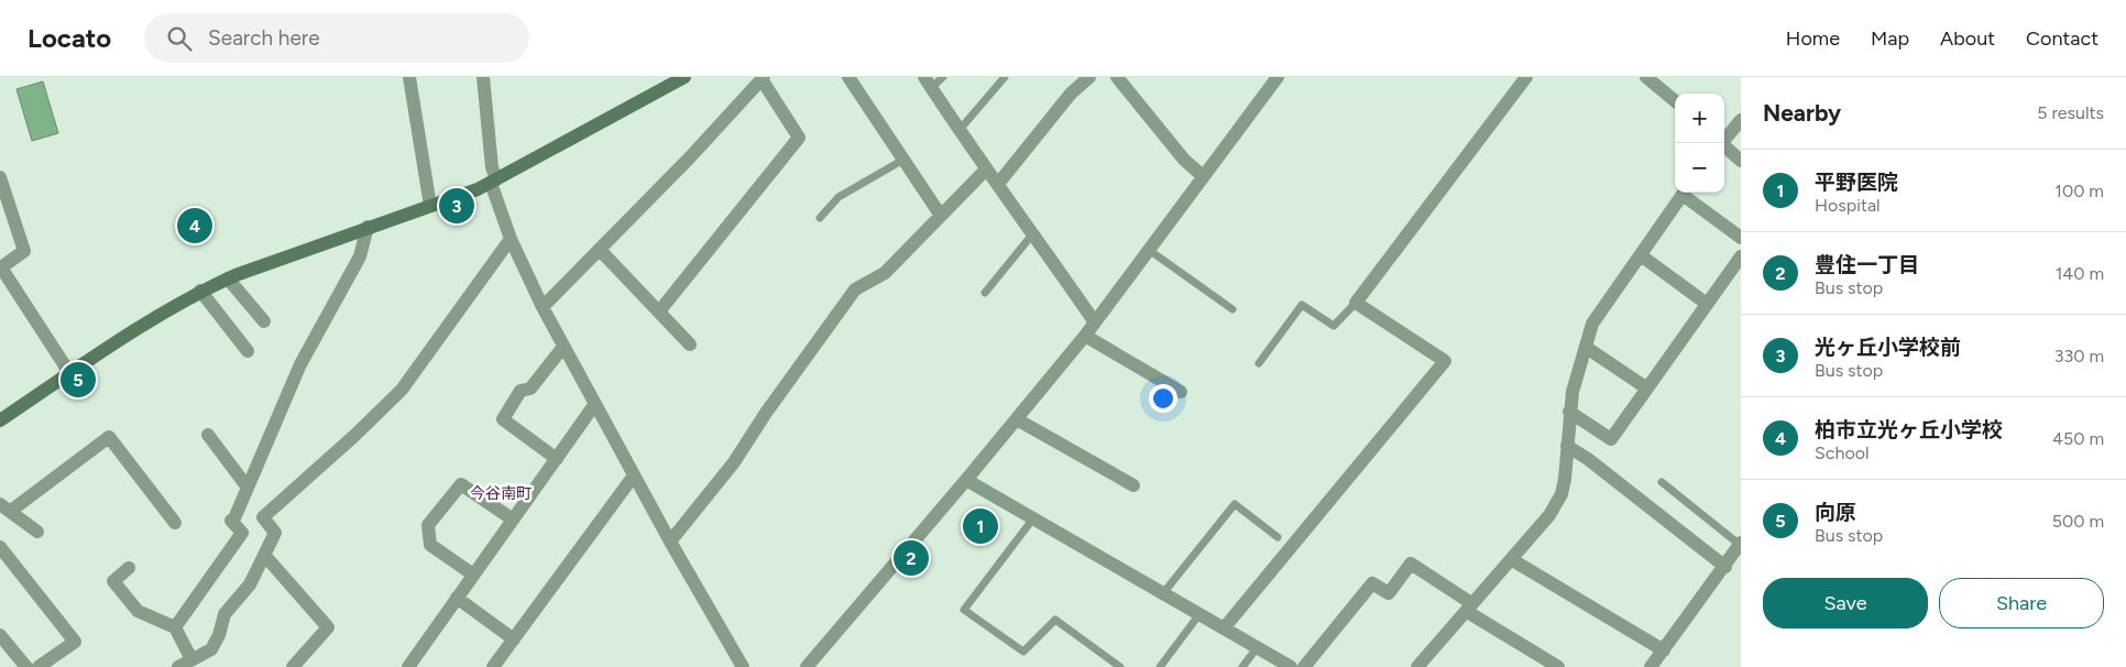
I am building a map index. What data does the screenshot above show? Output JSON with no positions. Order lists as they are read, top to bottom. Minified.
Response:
{"districts":["今谷南町"],"page":{"header":"Locato","search":"Search here","nav":["Home","Map","About","Contact"],"heading":["Nearby","5 results"],"map_buttons":["+","−"],"list":[{"mark":"1","name":"平野医院","note":"Hospital","value":"100 m"},{"mark":"2","name":"豊住一丁目","note":"Bus stop","value":"140 m"},{"mark":"3","name":"光ヶ丘小学校前","note":"Bus stop","value":"330 m"},{"mark":"4","name":"柏市立光ヶ丘小学校","note":"School","value":"450 m"},{"mark":"5","name":"向原","note":"Bus stop","value":"500 m"}],"pins":["3","4","5","1","2"],"buttons":["Save","Share"]}}
